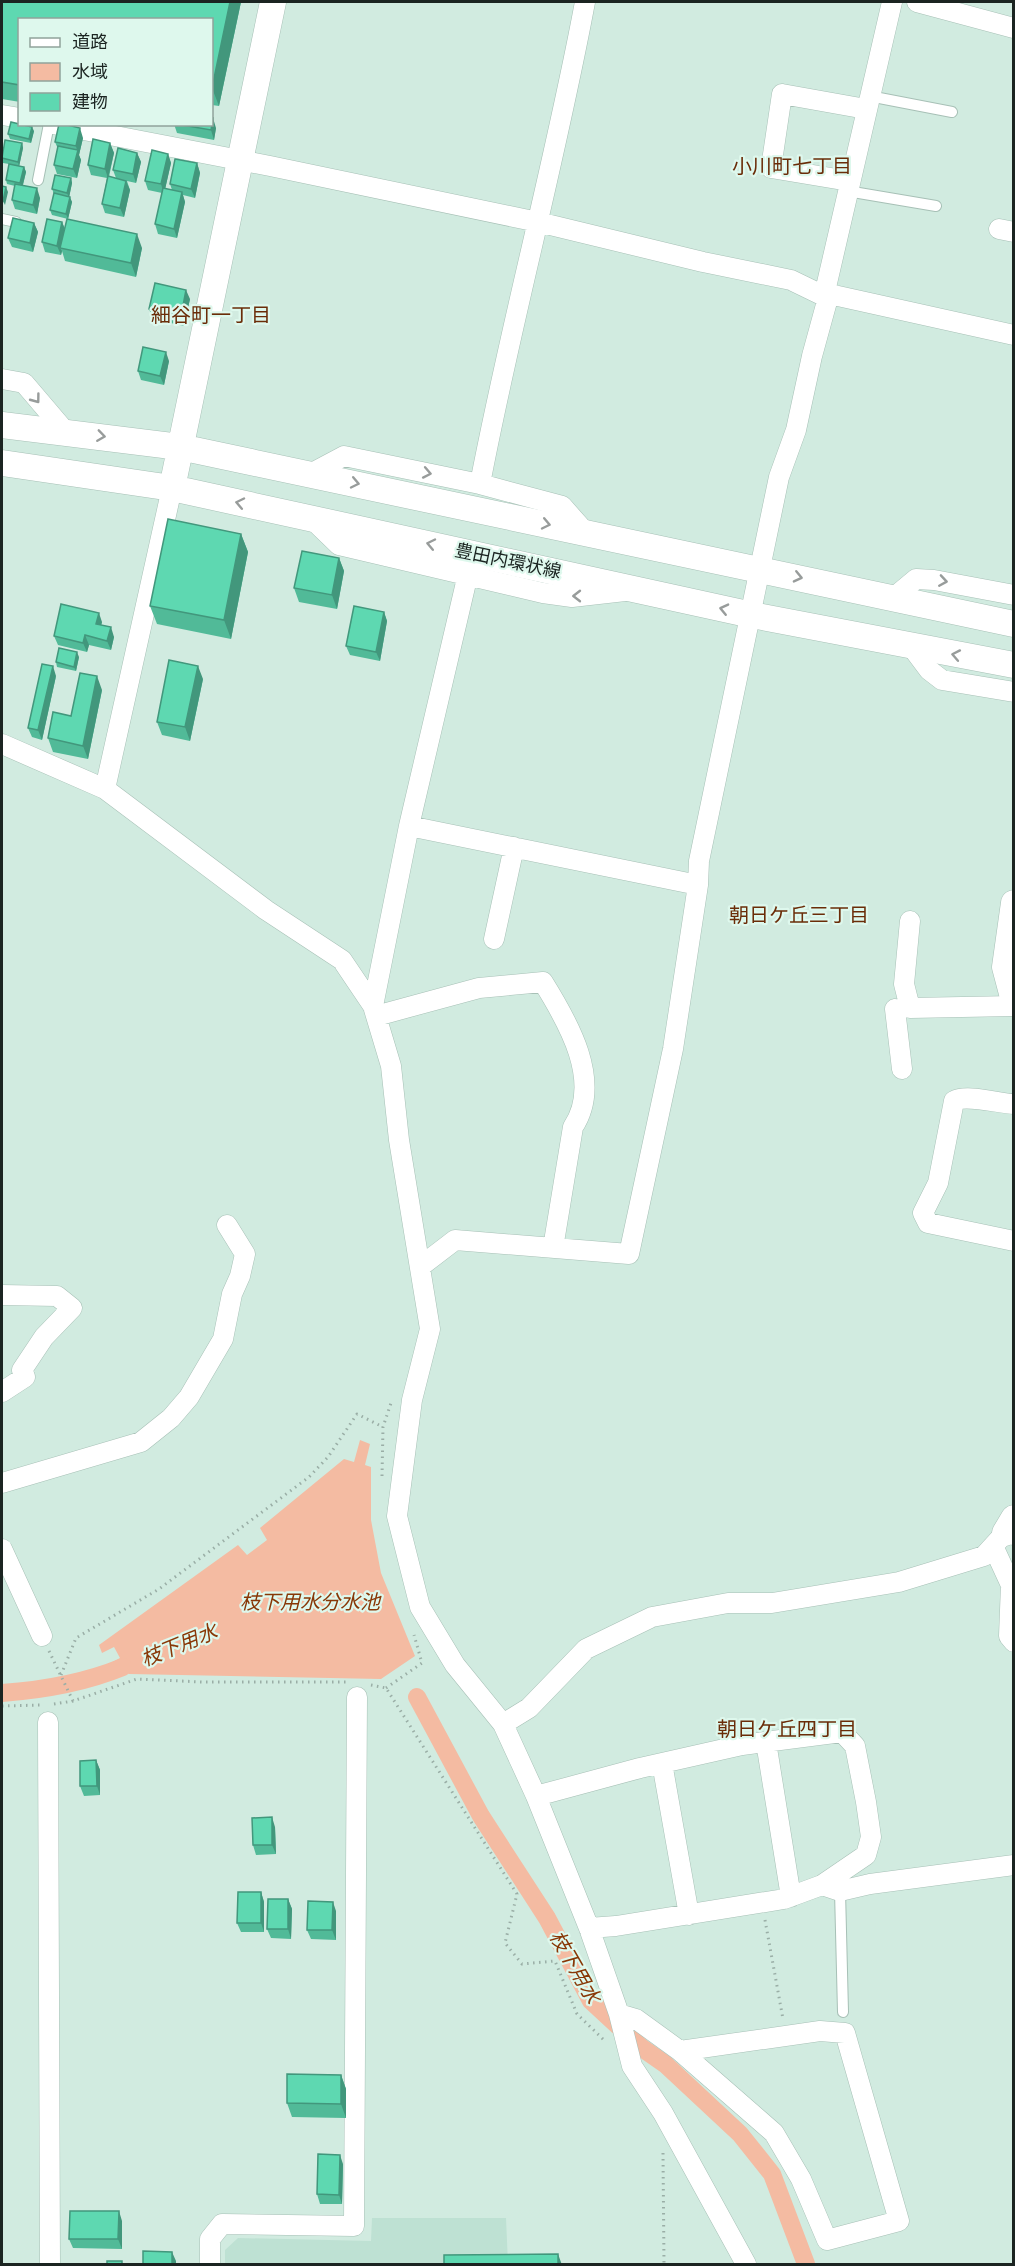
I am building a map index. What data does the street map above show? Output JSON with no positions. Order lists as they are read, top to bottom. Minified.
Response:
{"streets":{"street":["豊田内環状線"]},"districts":["小川町七丁目","細谷町一丁目","朝日ケ丘三丁目","朝日ケ丘四丁目"],"water":["枝下用水分水池","枝下用水"],"legend":["道路","水域","建物"]}
